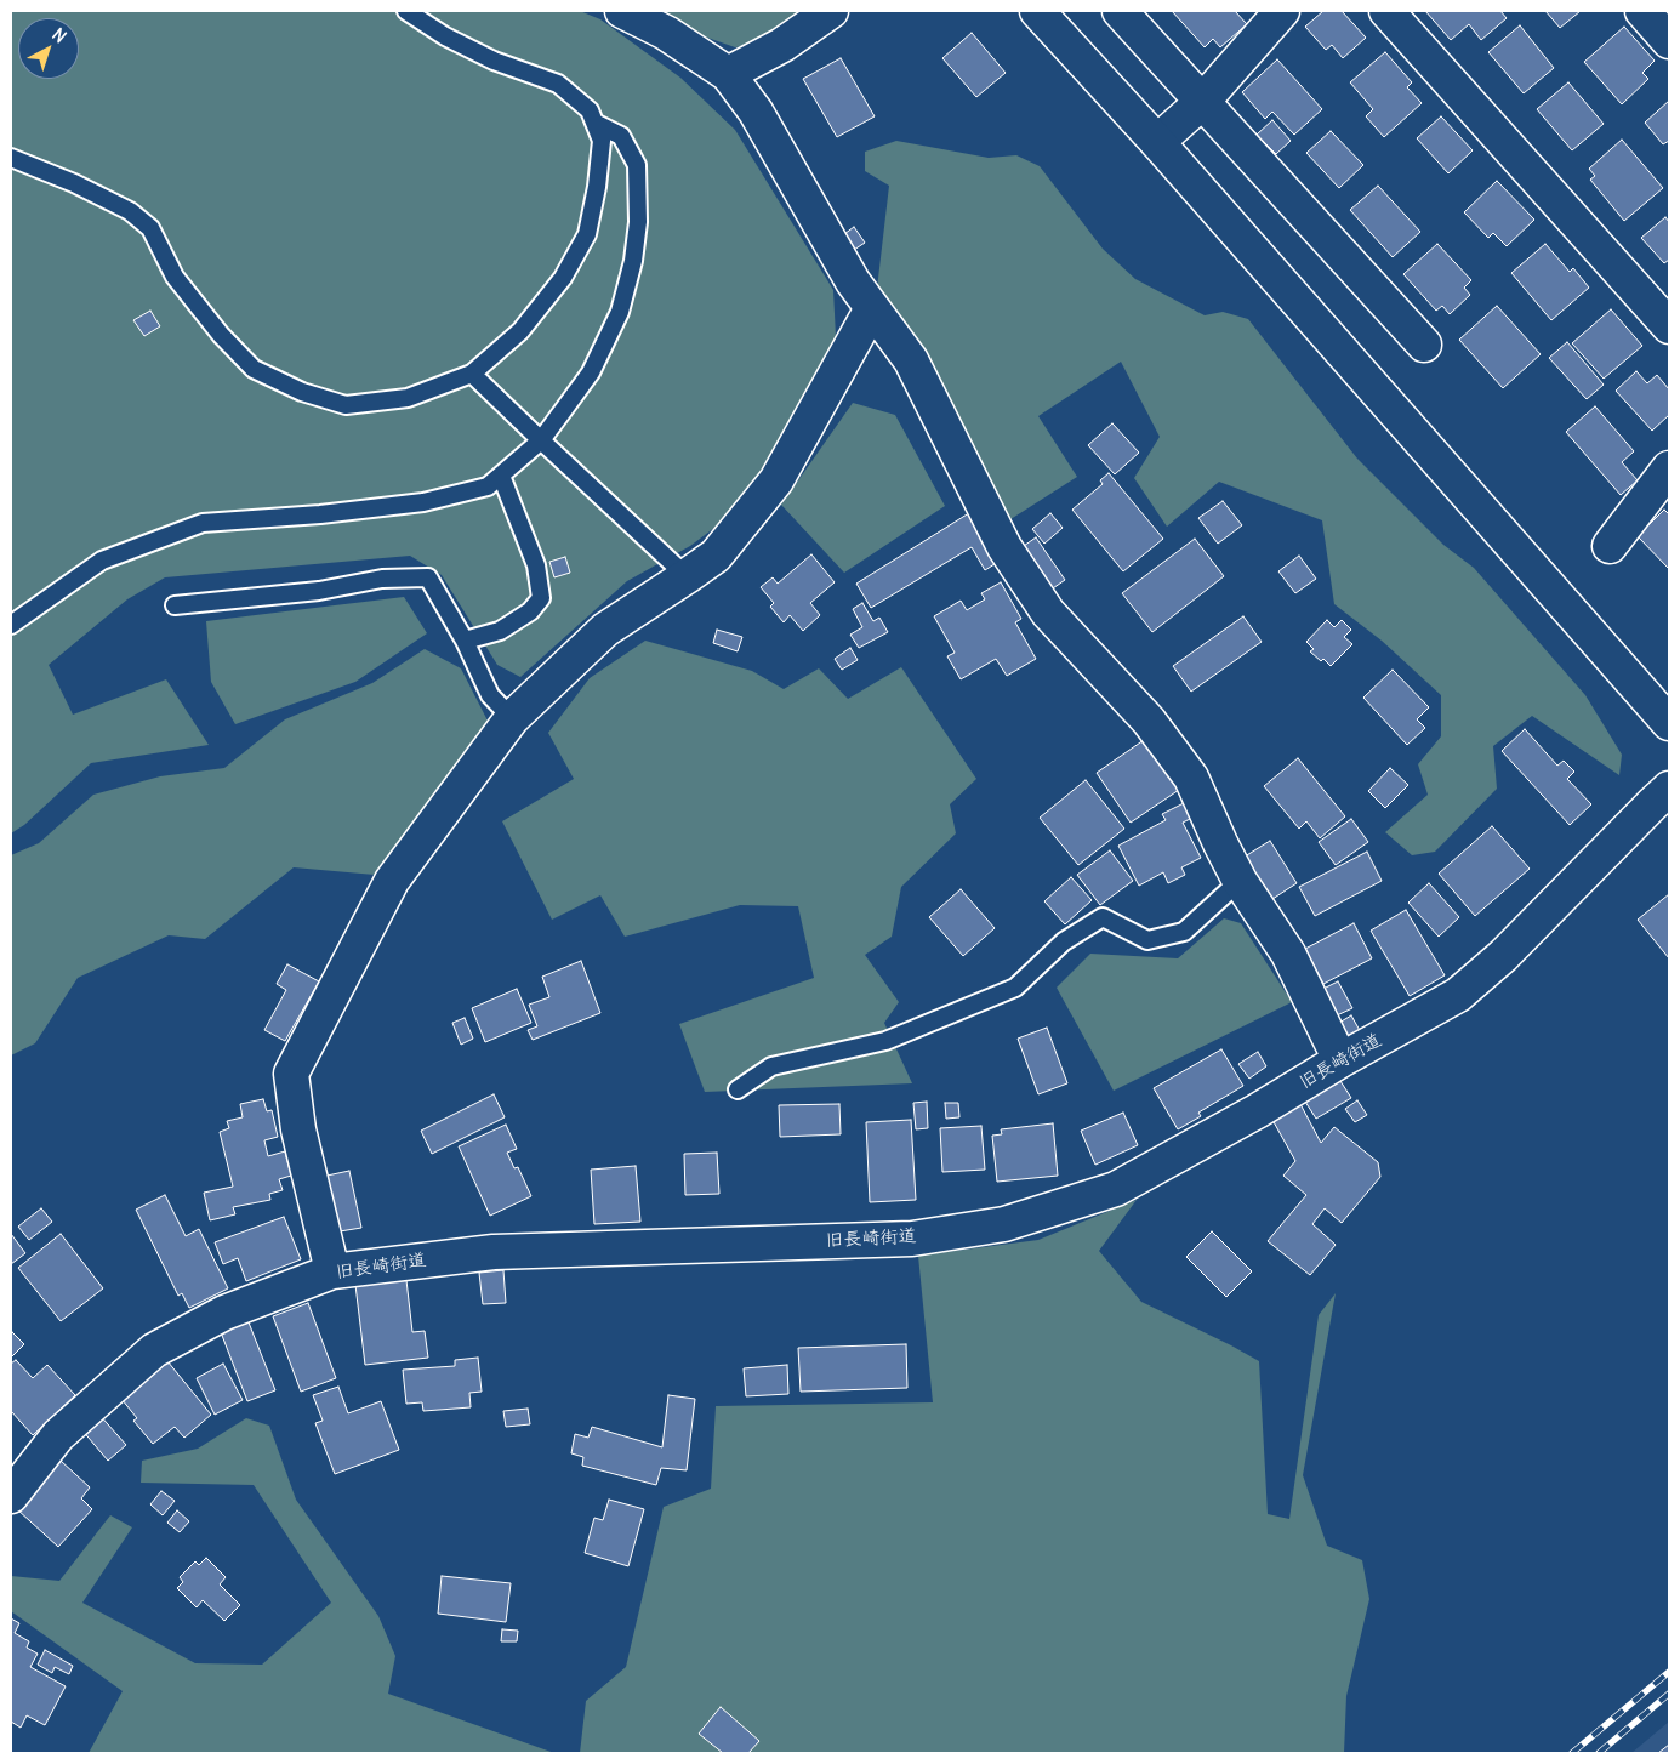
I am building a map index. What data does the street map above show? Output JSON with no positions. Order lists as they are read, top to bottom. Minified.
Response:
{"streets":{"street":["旧長崎街道"]},"north":"top right"}
